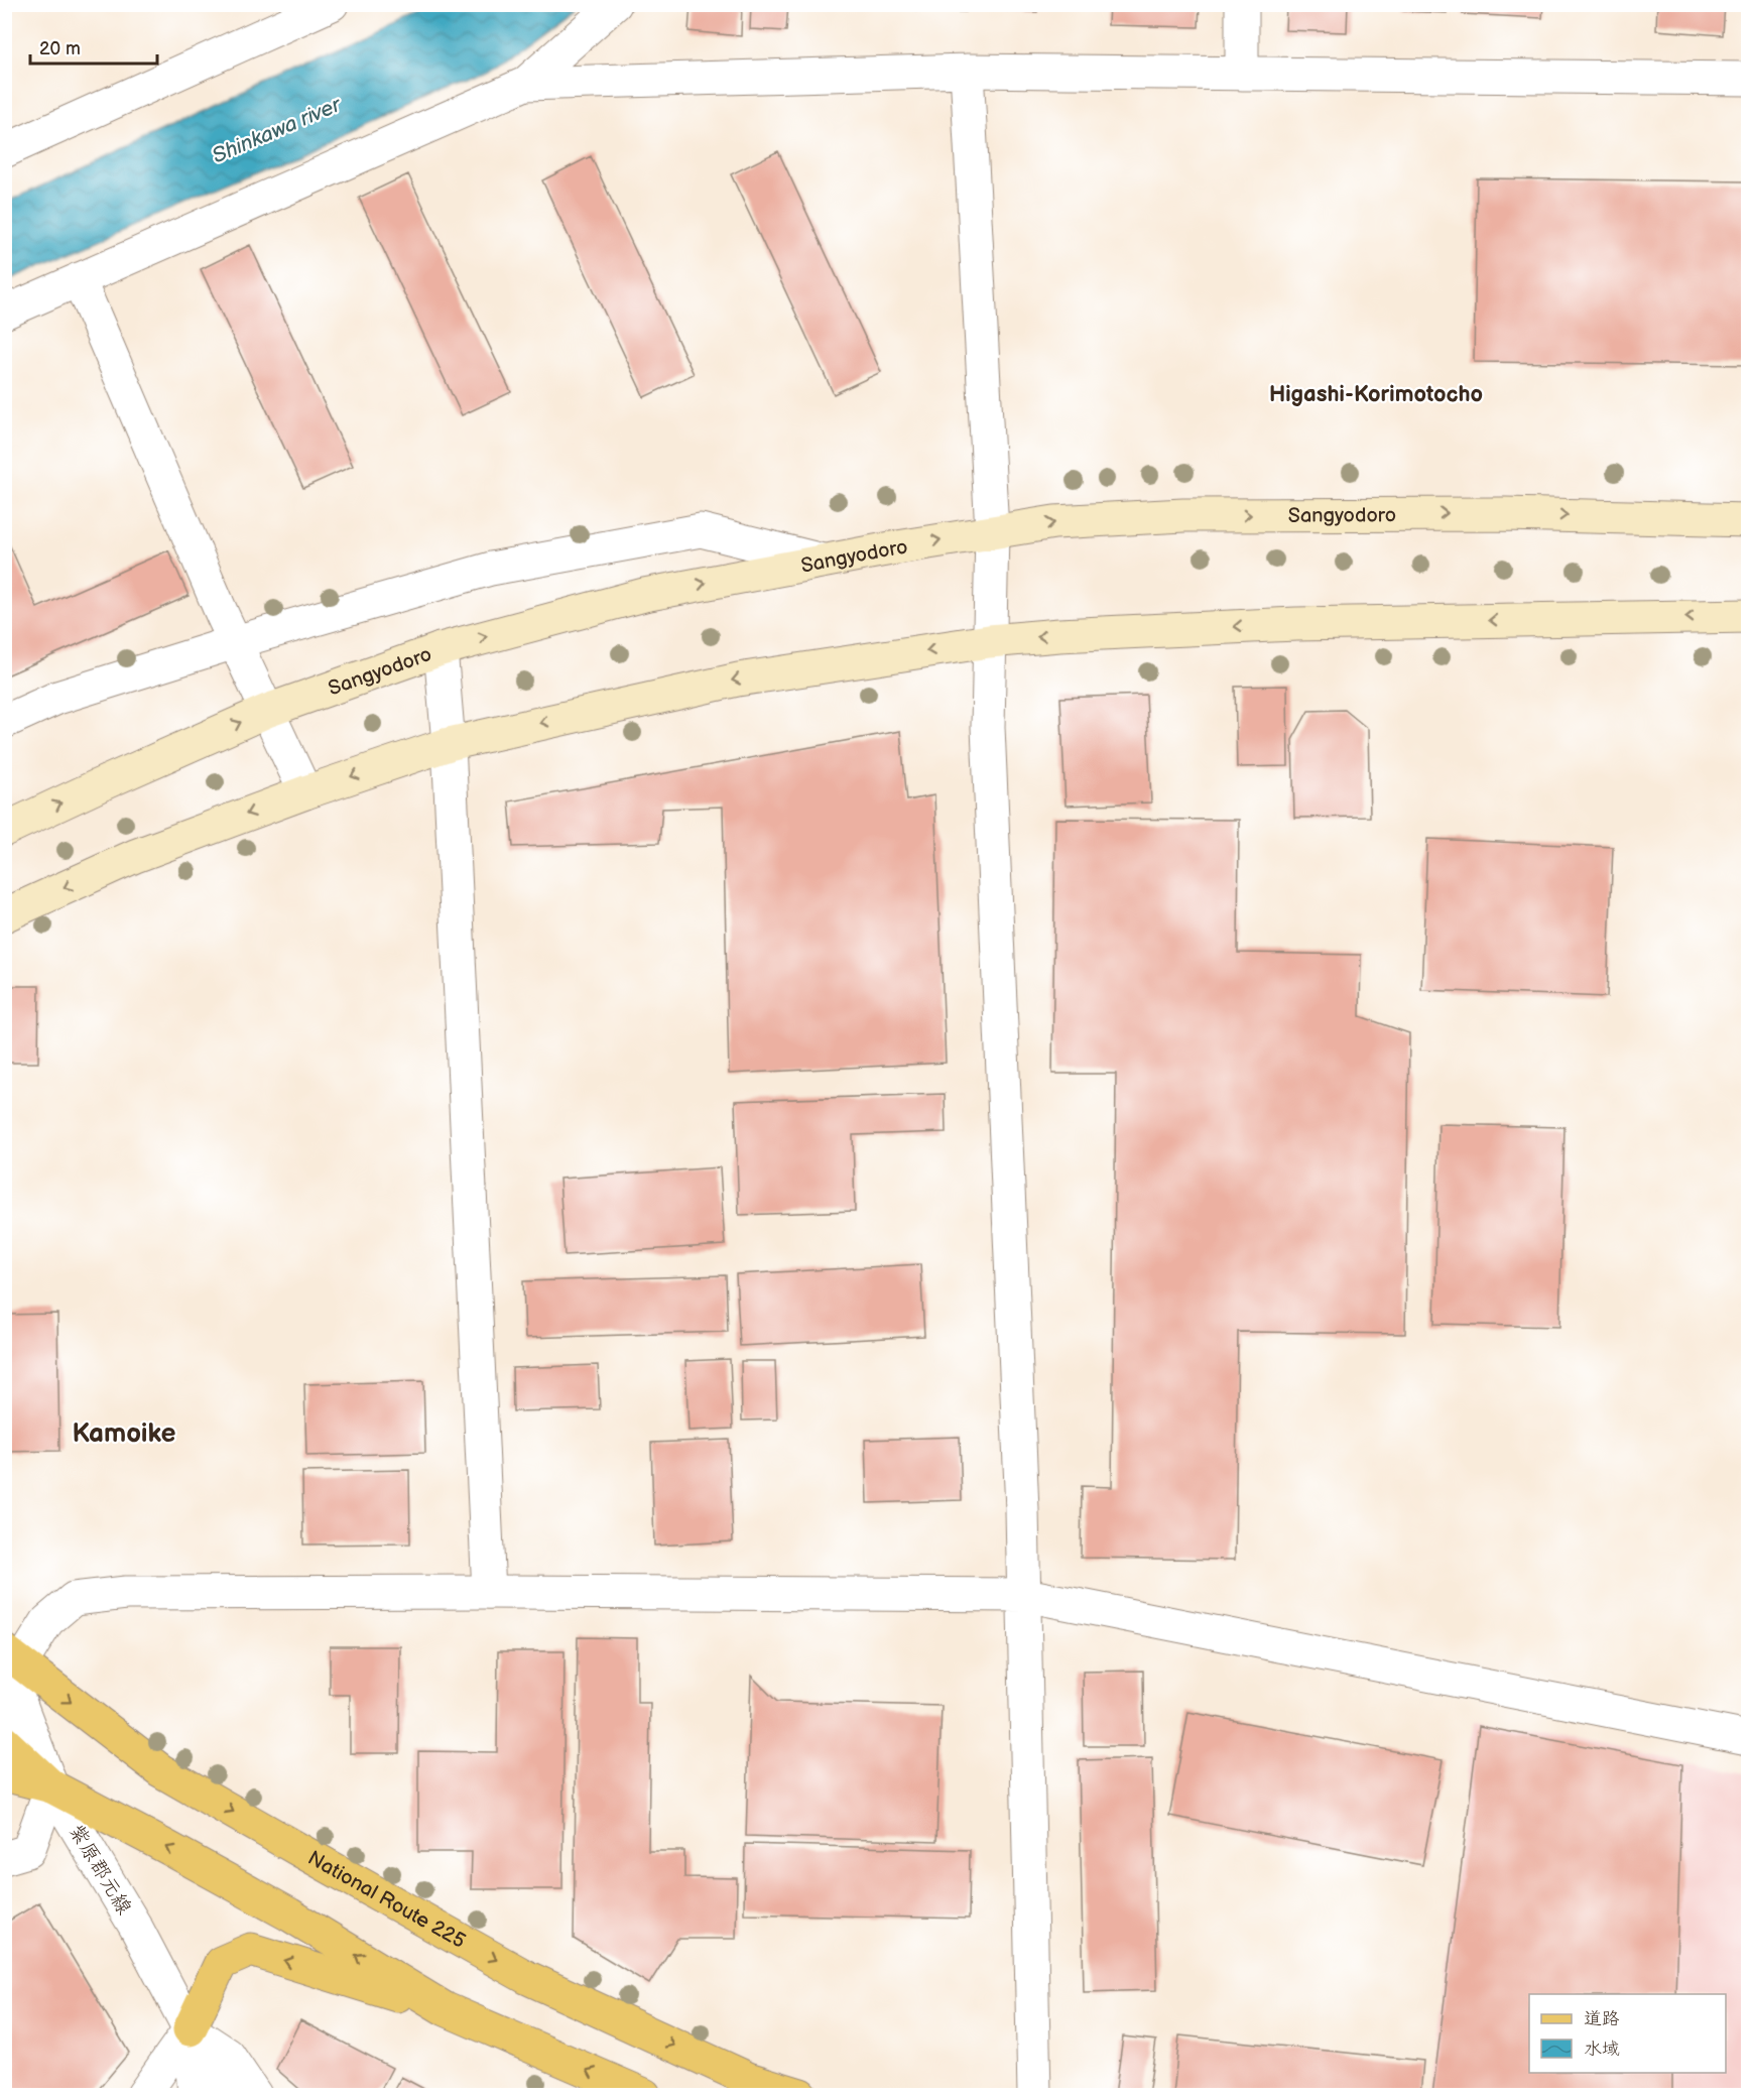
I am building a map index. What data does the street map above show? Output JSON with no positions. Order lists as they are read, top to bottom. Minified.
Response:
{"streets":{"main road":["Sangyodoro","National Route 225"],"street":["紫原郡元線"]},"crossings":[["紫原郡元線","National Route 225"]],"districts":["Higashi-Korimotocho","Kamoike"],"water":["Shinkawa river"],"legend":["道路","水域"],"scale_bar":"20 m"}
